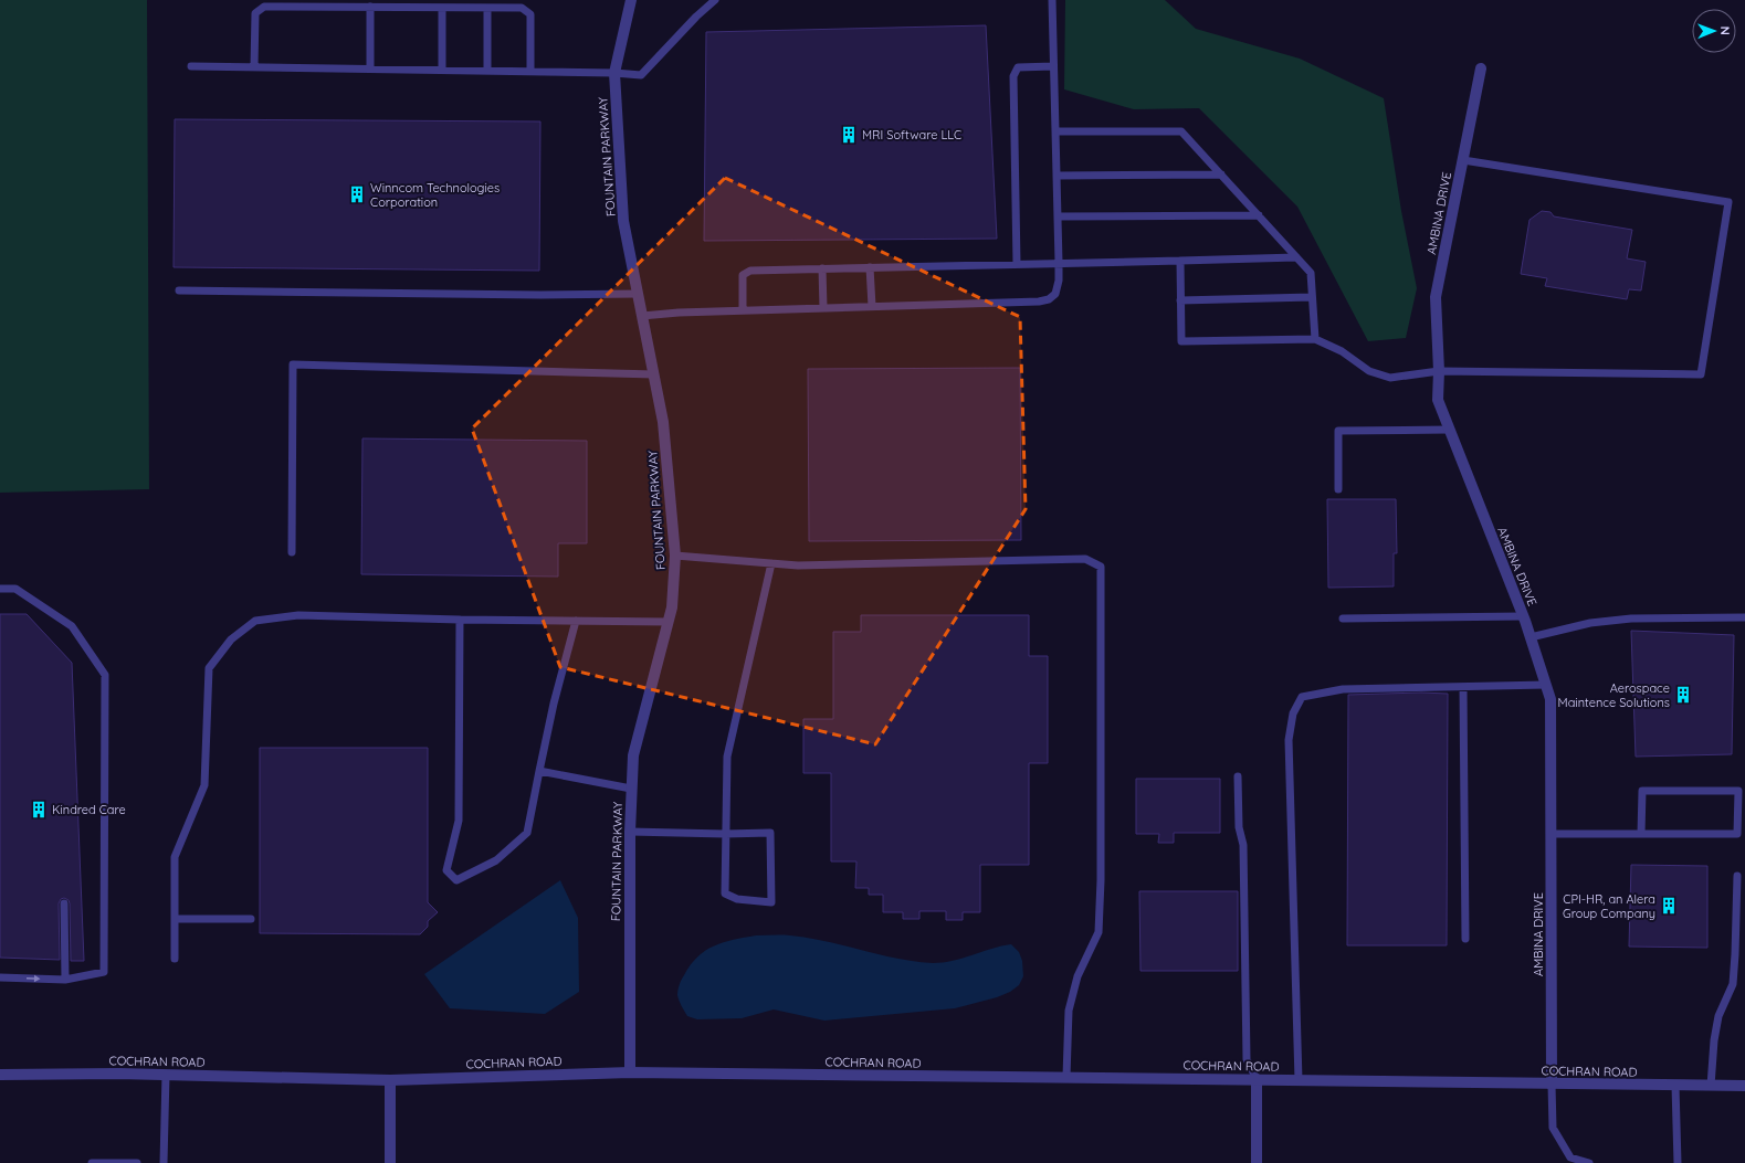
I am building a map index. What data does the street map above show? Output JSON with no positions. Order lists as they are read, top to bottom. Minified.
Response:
{"streets":{"street":["FOUNTAIN PARKWAY","AMBINA DRIVE","COCHRAN ROAD"]},"crossings":[["FOUNTAIN PARKWAY","COCHRAN ROAD"],["AMBINA DRIVE","COCHRAN ROAD"]],"places":{"building":["MRI Software LLC","Winncom Technologies Corporation","Aerospace Maintence Solutions","Kindred Care","CPI-HR, an Alera Group Company"]},"north":"right"}
